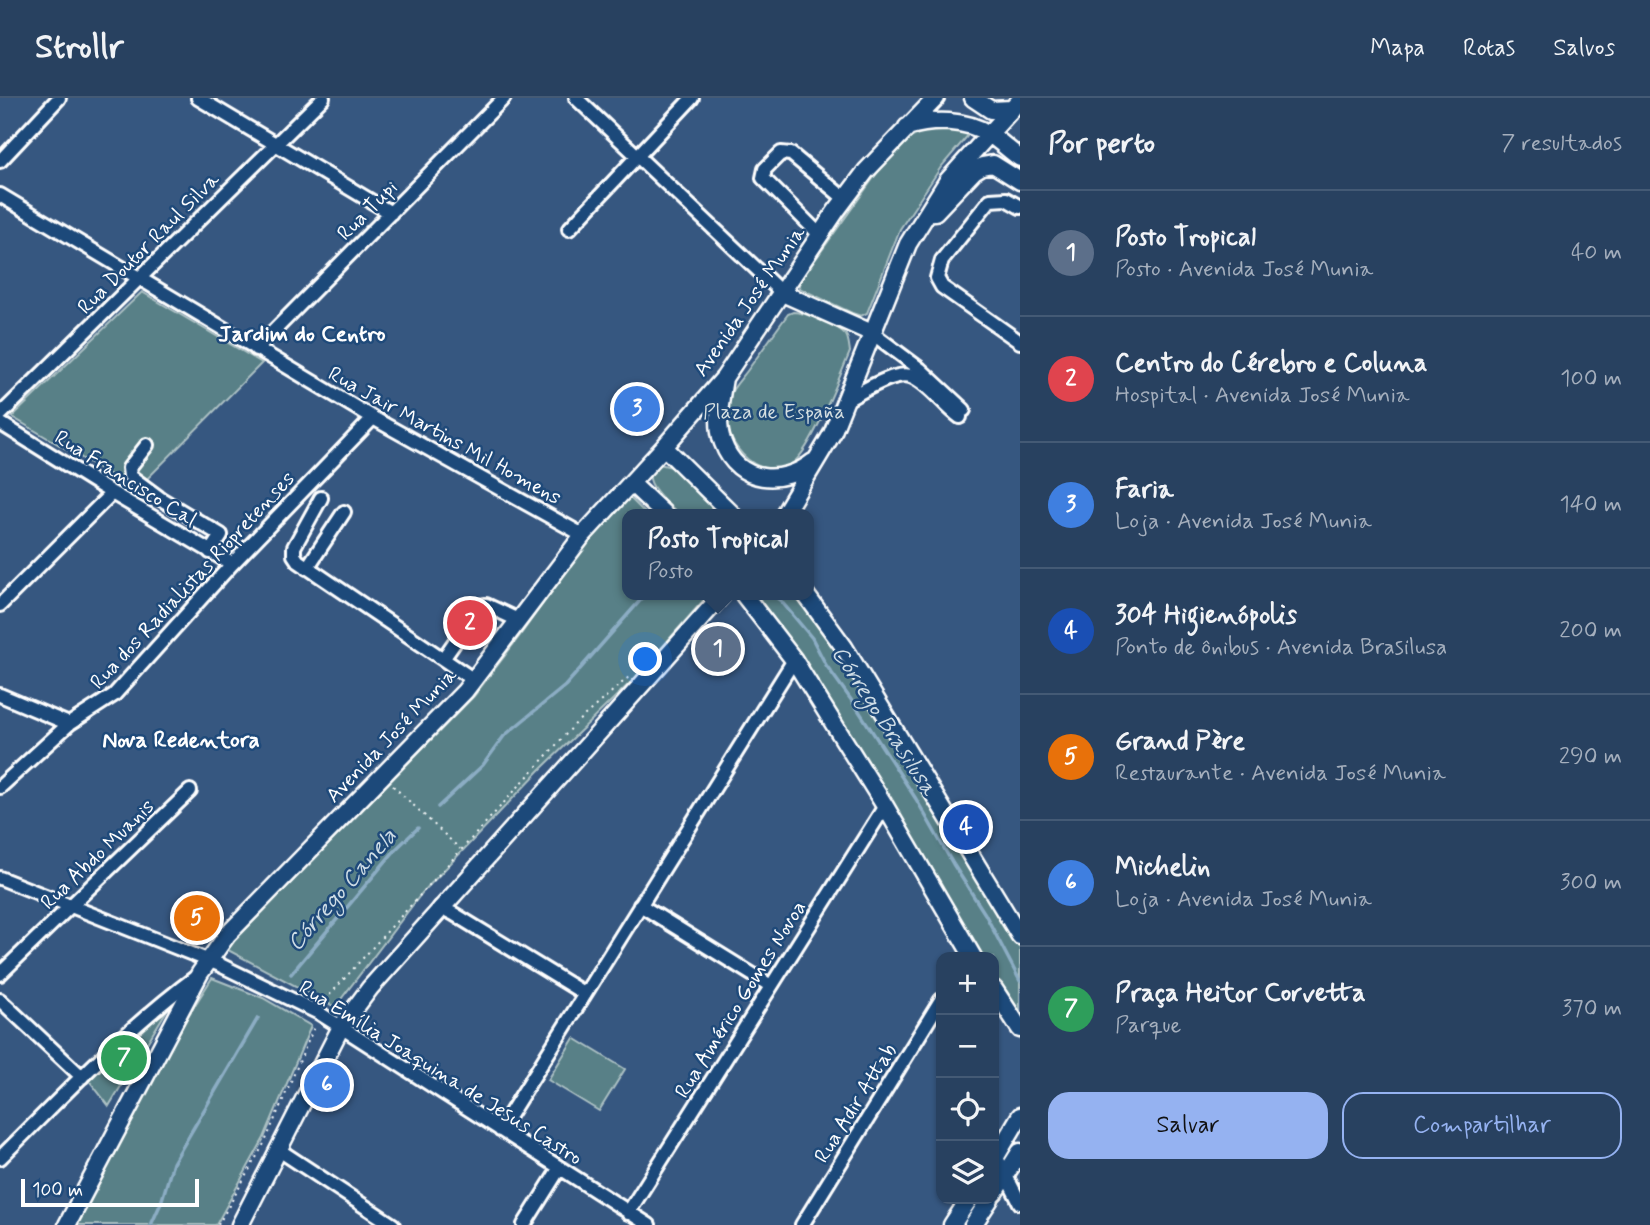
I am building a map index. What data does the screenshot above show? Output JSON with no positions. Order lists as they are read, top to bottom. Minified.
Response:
{"streets":{"main road":["Avenida José Munia"],"street":["Rua Tupi","Rua Doutor Raul Silva","Rua Jair Martins Mil Homens","Rua Francisco Cal","Rua dos Radialistas Riopretenses","Rua Abdo Muanis","Rua Américo Gomes Novoa","Rua Emília Joaquina de Jesus Castro","Rua Adir Attab"]},"crossings":[["Rua Tupi","Rua Jair Martins Mil Homens"],["Rua Doutor Raul Silva","Rua Jair Martins Mil Homens"],["Avenida José Munia","Rua Jair Martins Mil Homens"],["Avenida José Munia","Rua Emília Joaquina de Jesus Castro"],["Rua Jair Martins Mil Homens","Rua dos Radialistas Riopretenses"],["Rua Francisco Cal","Rua dos Radialistas Riopretenses"],["Rua Abdo Muanis","Rua Emília Joaquina de Jesus Castro"],["Rua Américo Gomes Novoa","Rua Emília Joaquina de Jesus Castro"]],"districts":["Jardim do Centro","Nova Redentora"],"water":["Córrego Brasilusa","Córrego Canela"],"parks":["Plaza de España"],"scale_bar":"100 m","page":{"header":"Strollr","nav":["Mapa","Rotas","Salvos"],"heading":["Por perto","7 resultados"],"list":[{"mark":"1","name":"Posto Tropical","note":"Posto · Avenida José Munia","value":"40 m"},{"mark":"2","name":"Centro do Cérebro e Coluna","note":"Hospital · Avenida José Munia","value":"100 m"},{"mark":"3","name":"Faria","note":"Loja · Avenida José Munia","value":"140 m"},{"mark":"4","name":"304 Higienópolis","note":"Ponto de ônibus · Avenida Brasilusa","value":"200 m"},{"mark":"5","name":"Grand Père","note":"Restaurante · Avenida José Munia","value":"290 m"},{"mark":"6","name":"Michelin","note":"Loja · Avenida José Munia","value":"300 m"},{"mark":"7","name":"Praça Heitor Corvetta","note":"Parque","value":"370 m"}],"pins":["3","2","1","4","5","7","6"],"popup":["Posto Tropical","Posto"],"map_buttons":["+","−"],"buttons":["Salvar","Compartilhar"],"scale":"100 m"}}
